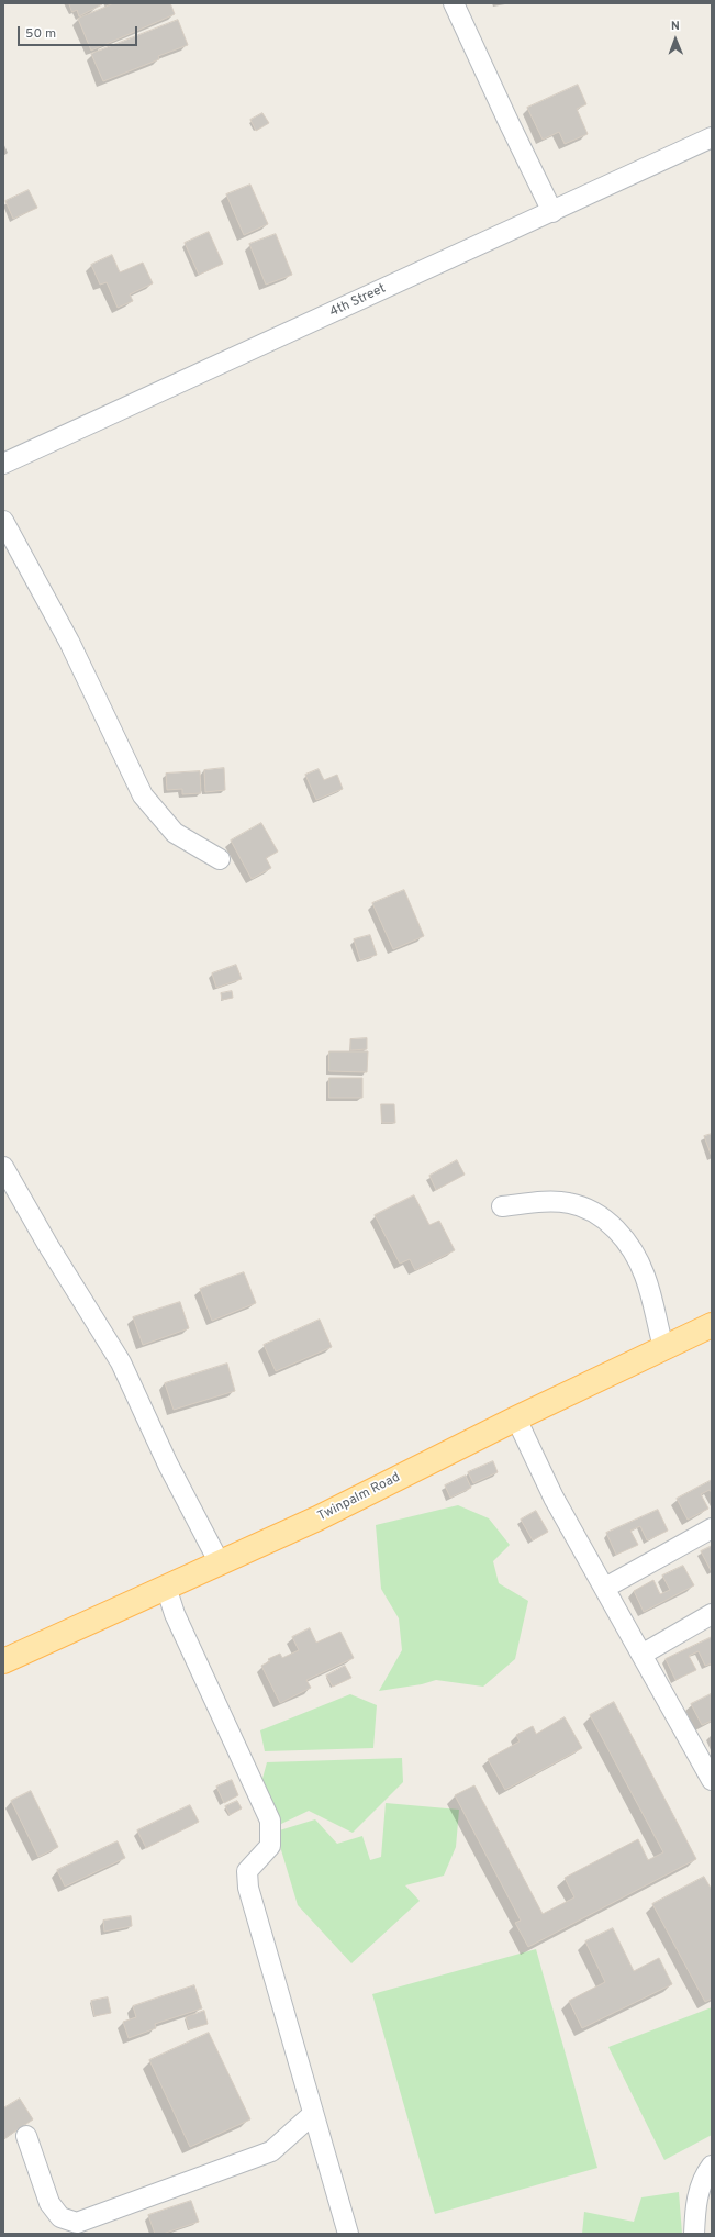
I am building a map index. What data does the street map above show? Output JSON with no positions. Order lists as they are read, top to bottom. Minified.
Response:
{"streets":{"main road":["Twinpalm Road"],"street":["4th Street"]},"scale_bar":"50 m","north":"top"}
